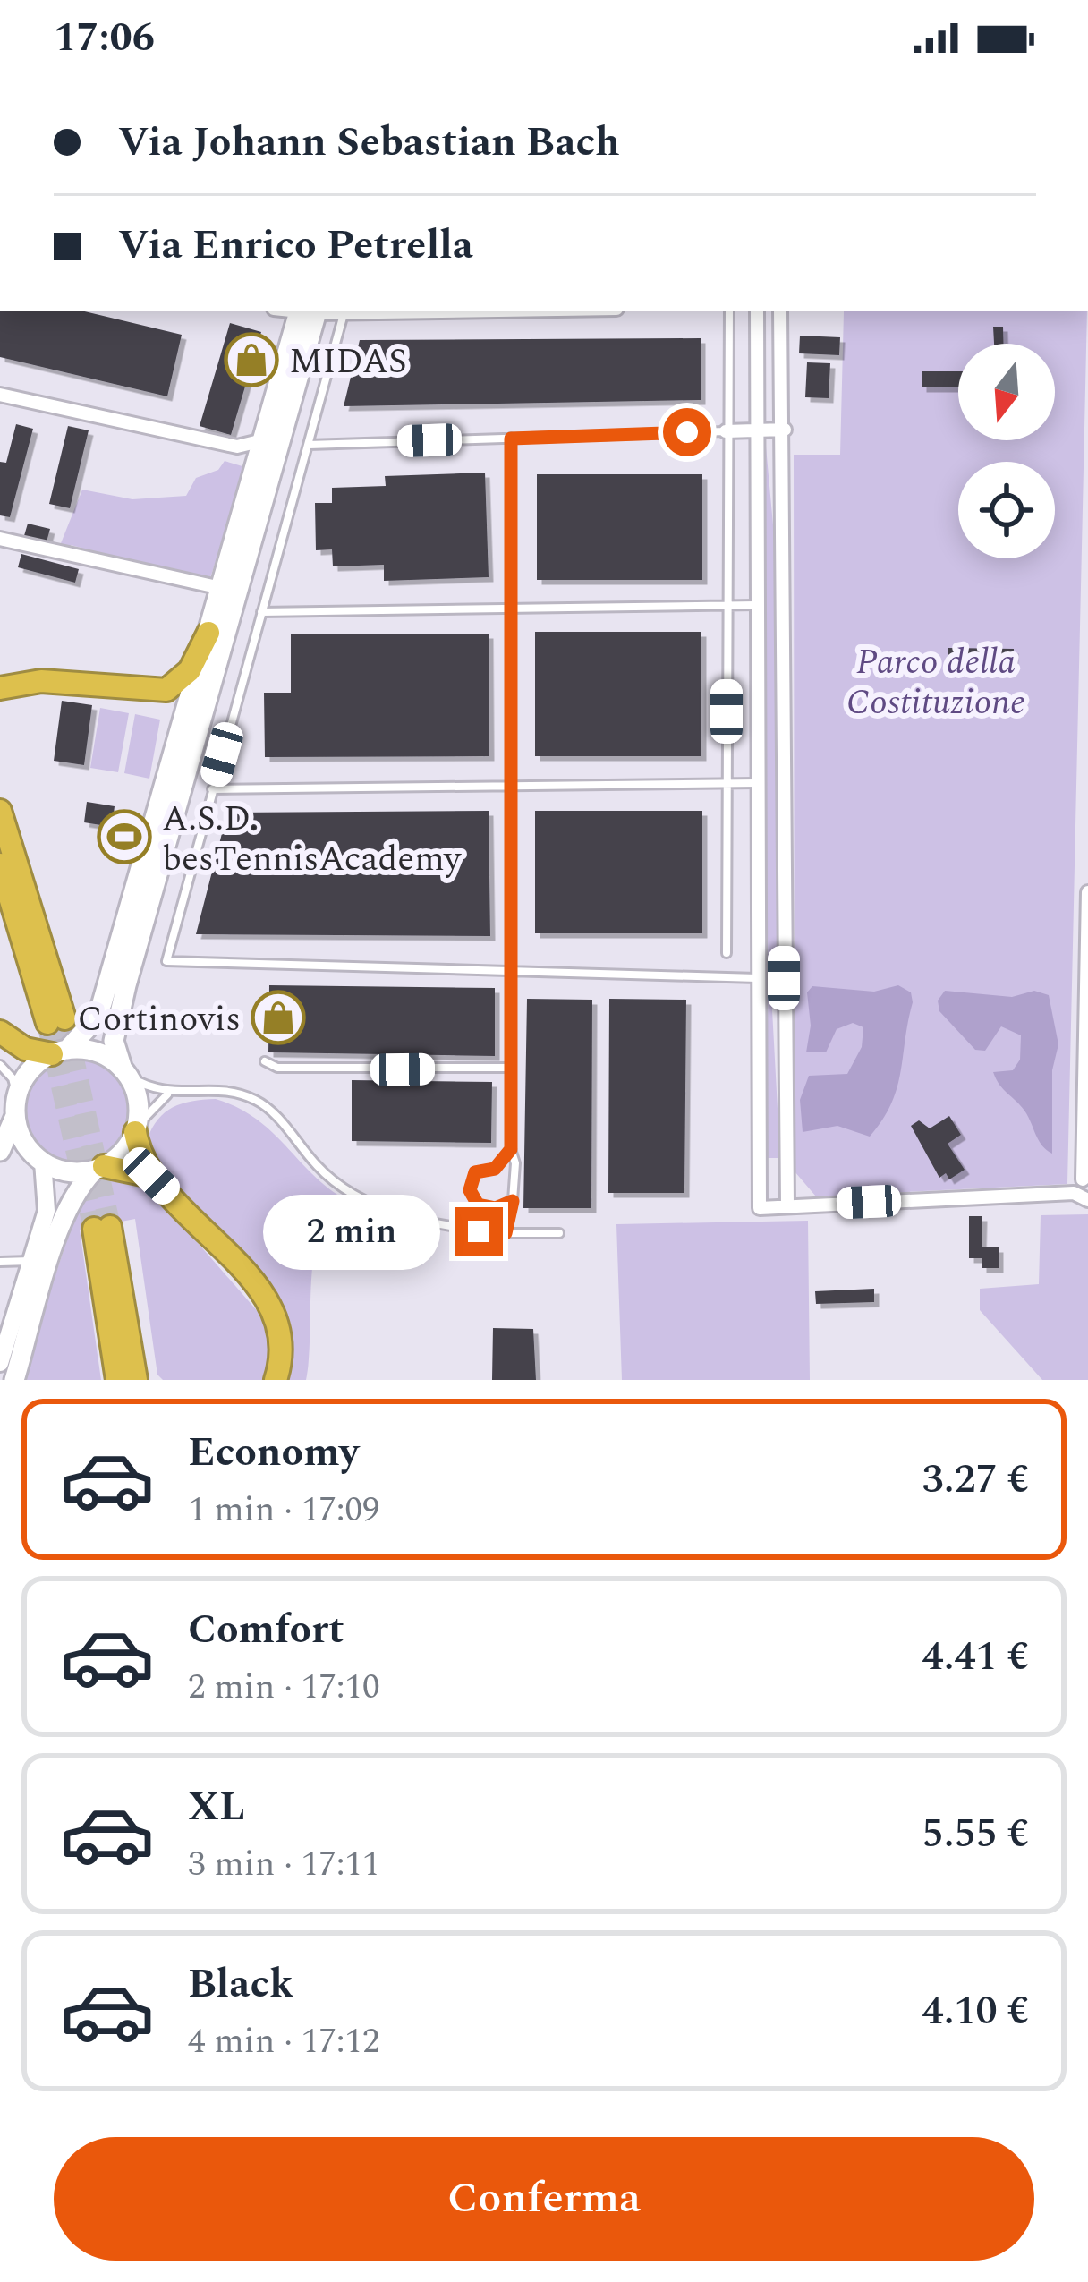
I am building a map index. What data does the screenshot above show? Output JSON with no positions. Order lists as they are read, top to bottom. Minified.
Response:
{"parks":["Parco della Costituzione"],"places":{"shop":["MIDAS","Cortinovis"],"sports":["A.S.D. besTennisAcademy"]},"north":"bottom","page":{"status":"17:06","banner":["Via Johann Sebastian Bach","Via Enrico Petrella"],"bubble":"2 min","list":[{"name":"Economy","note":"1 min · 17:09","value":"3.27 €"},{"name":"Comfort","note":"2 min · 17:10","value":"4.41 €"},{"name":"XL","note":"3 min · 17:11","value":"5.55 €"},{"name":"Black","note":"4 min · 17:12","value":"4.10 €"}],"buttons":"Conferma"}}
